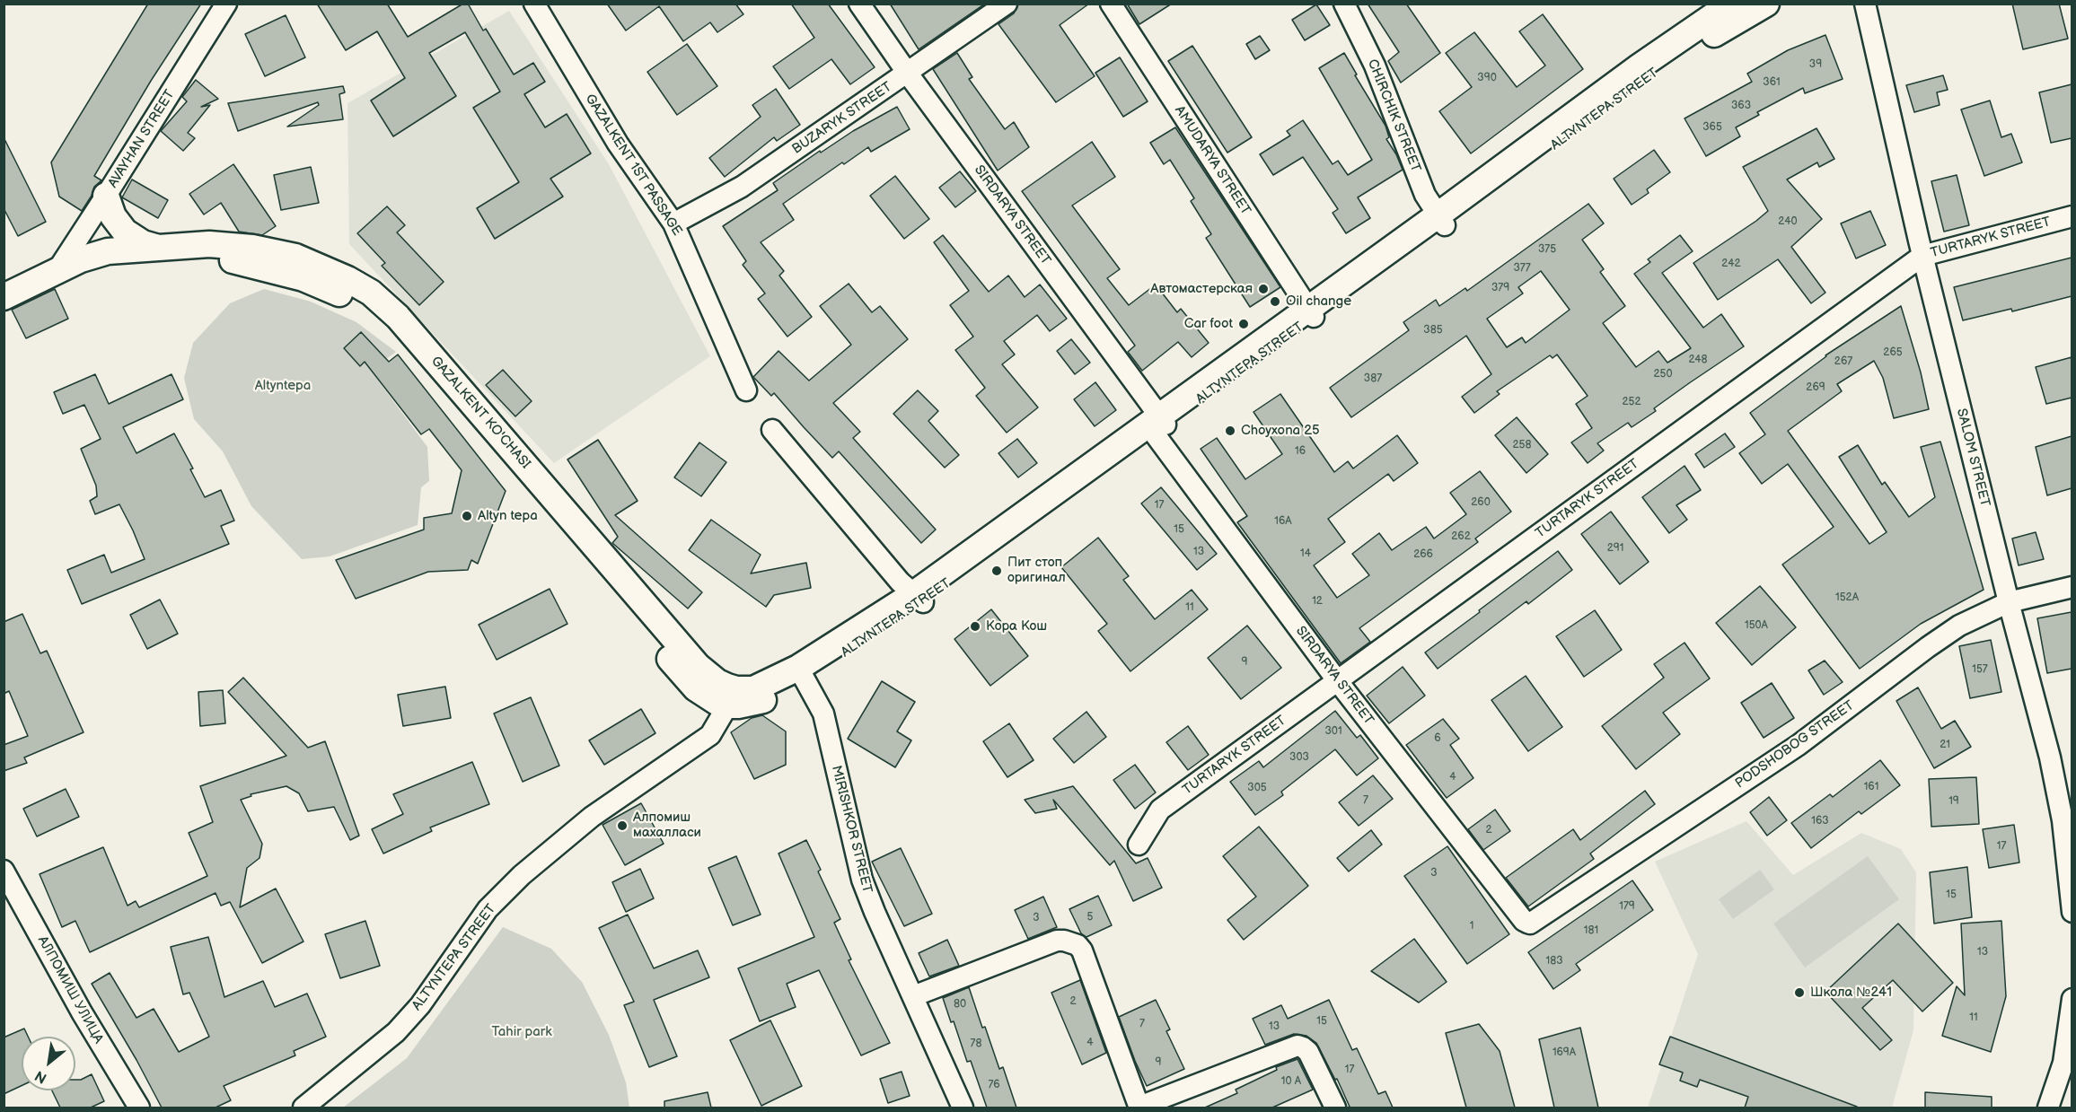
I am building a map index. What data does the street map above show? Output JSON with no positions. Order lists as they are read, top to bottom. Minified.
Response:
{"streets":{"main road":["ALTYNTEPA STREET","GAZALKENT KO'CHASI"],"street":["CHIRCHIK STREET","BUZARYK STREET","AVAYHAN STREET","AMUDARYA STREET","GAZALKENT 1ST PASSAGE","SIRDARYA STREET","TURTARYK STREET","SALOM STREET","PODSHOBOG STREET","MIRISHKOR STREET","АЛПОМИШ УЛИЦА"]},"crossings":[["ALTYNTEPA STREET","CHIRCHIK STREET"],["ALTYNTEPA STREET","AMUDARYA STREET"],["ALTYNTEPA STREET","SIRDARYA STREET"],["ALTYNTEPA STREET","GAZALKENT KO'CHASI"],["ALTYNTEPA STREET","MIRISHKOR STREET"],["BUZARYK STREET","GAZALKENT 1ST PASSAGE"],["BUZARYK STREET","SIRDARYA STREET"],["AVAYHAN STREET","GAZALKENT KO'CHASI"],["SIRDARYA STREET","TURTARYK STREET"],["SIRDARYA STREET","PODSHOBOG STREET"],["TURTARYK STREET","SALOM STREET"],["SALOM STREET","PODSHOBOG STREET"]],"parks":["Altyntepa","Tahir park"],"places":["Автомастерская","Oil change","Car foot","Choyxona 25","Altyn tepa","Пит стоп оригинал","Кора Кош","Алпомиш махалласи","Школа №241"],"house_numbers":["39","390","361","363","365","240","375","242","377","379","385","265","248","267","250","387","269","252","258","16","260","17","16A","15","262","291","13","14","266","152A","12","11","150A","9","157","301","6","21","303","4","161","305","7","19","163","2","17","3","15","179","5","3","1","181","13","183","2","80","11","15","7","13","4","78","169A","9","17","10 A","76"],"north":"bottom left"}
